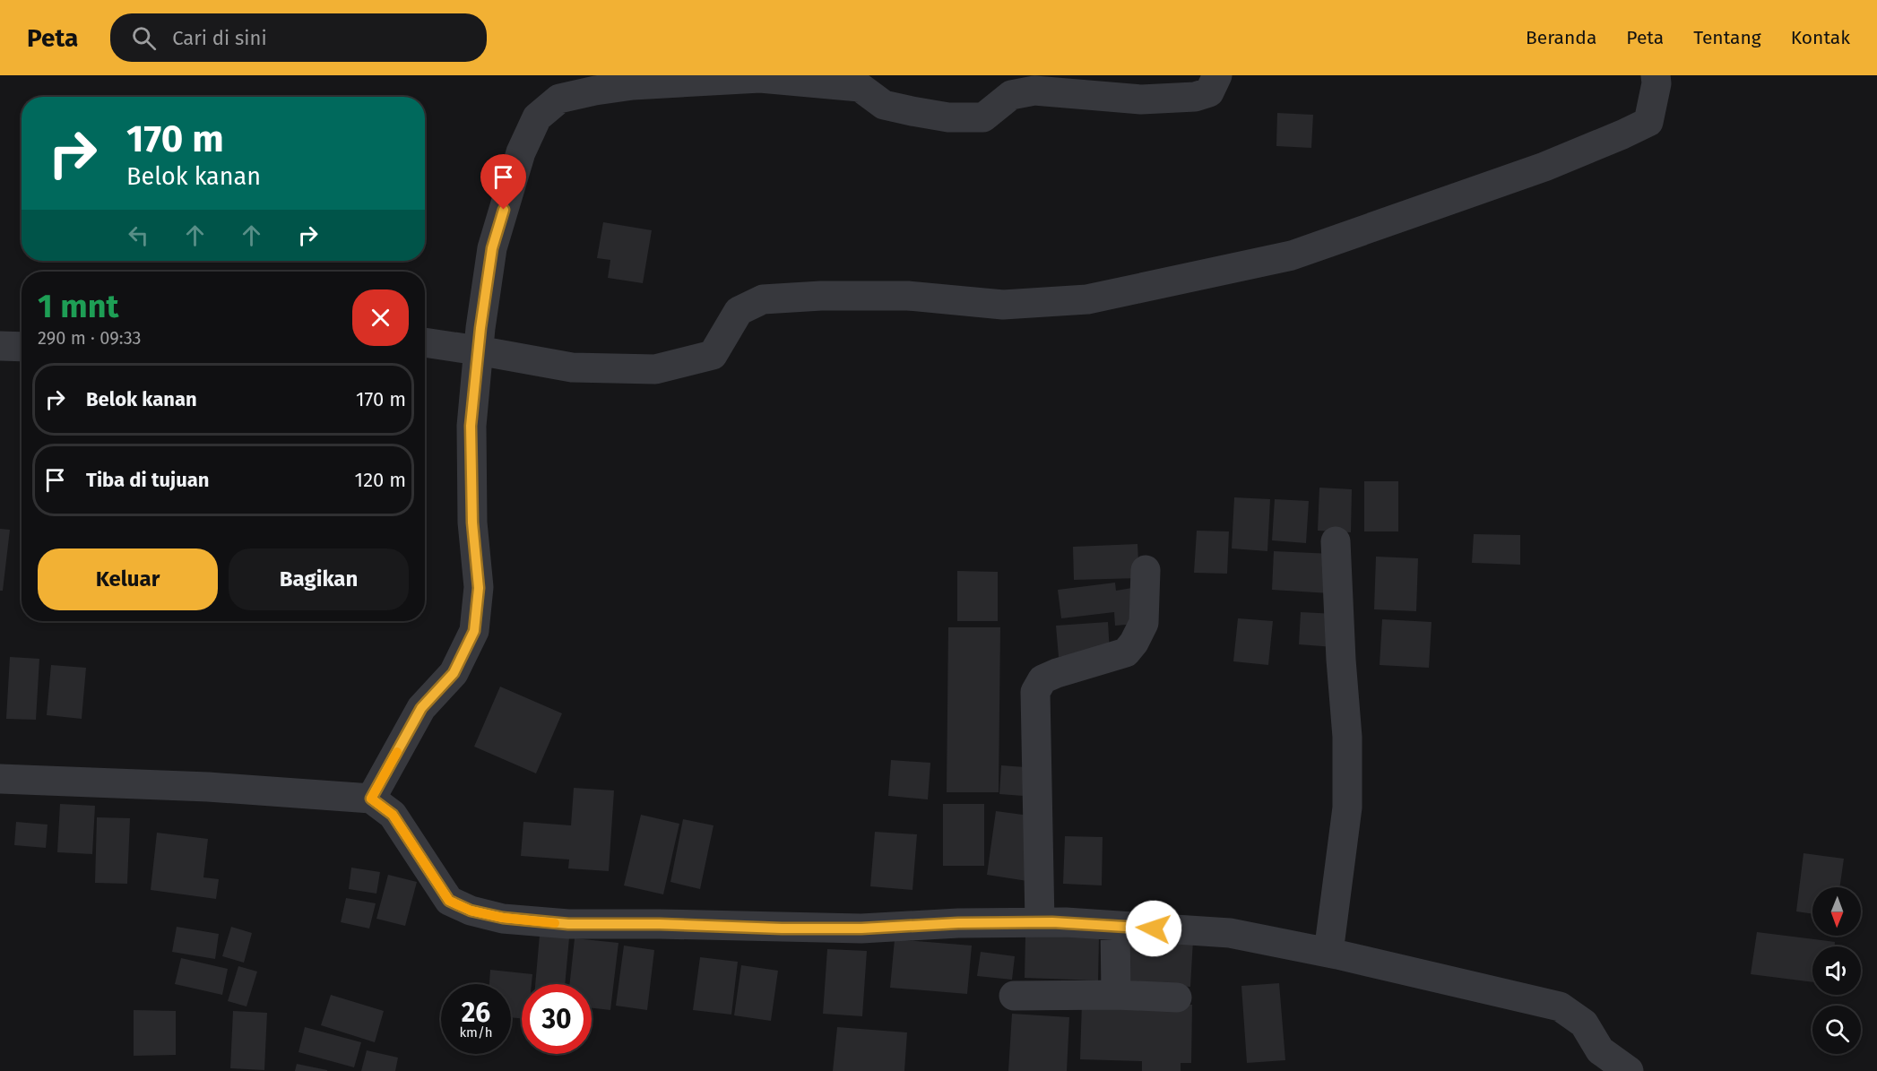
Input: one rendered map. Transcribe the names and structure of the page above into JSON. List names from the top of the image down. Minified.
{"north":"bottom","page":{"header":"Peta","search":"Cari di sini","nav":["Beranda","Peta","Tentang","Kontak"],"turn":["170 m","Belok kanan"],"heading":["1 mnt","290 m · 09:33"],"list":[{"name":"Belok kanan","value":"170 m"},{"name":"Tiba di tujuan","value":"120 m"}],"buttons":["Keluar","Bagikan"],"speed":"26 km/h","limit":"30"}}
